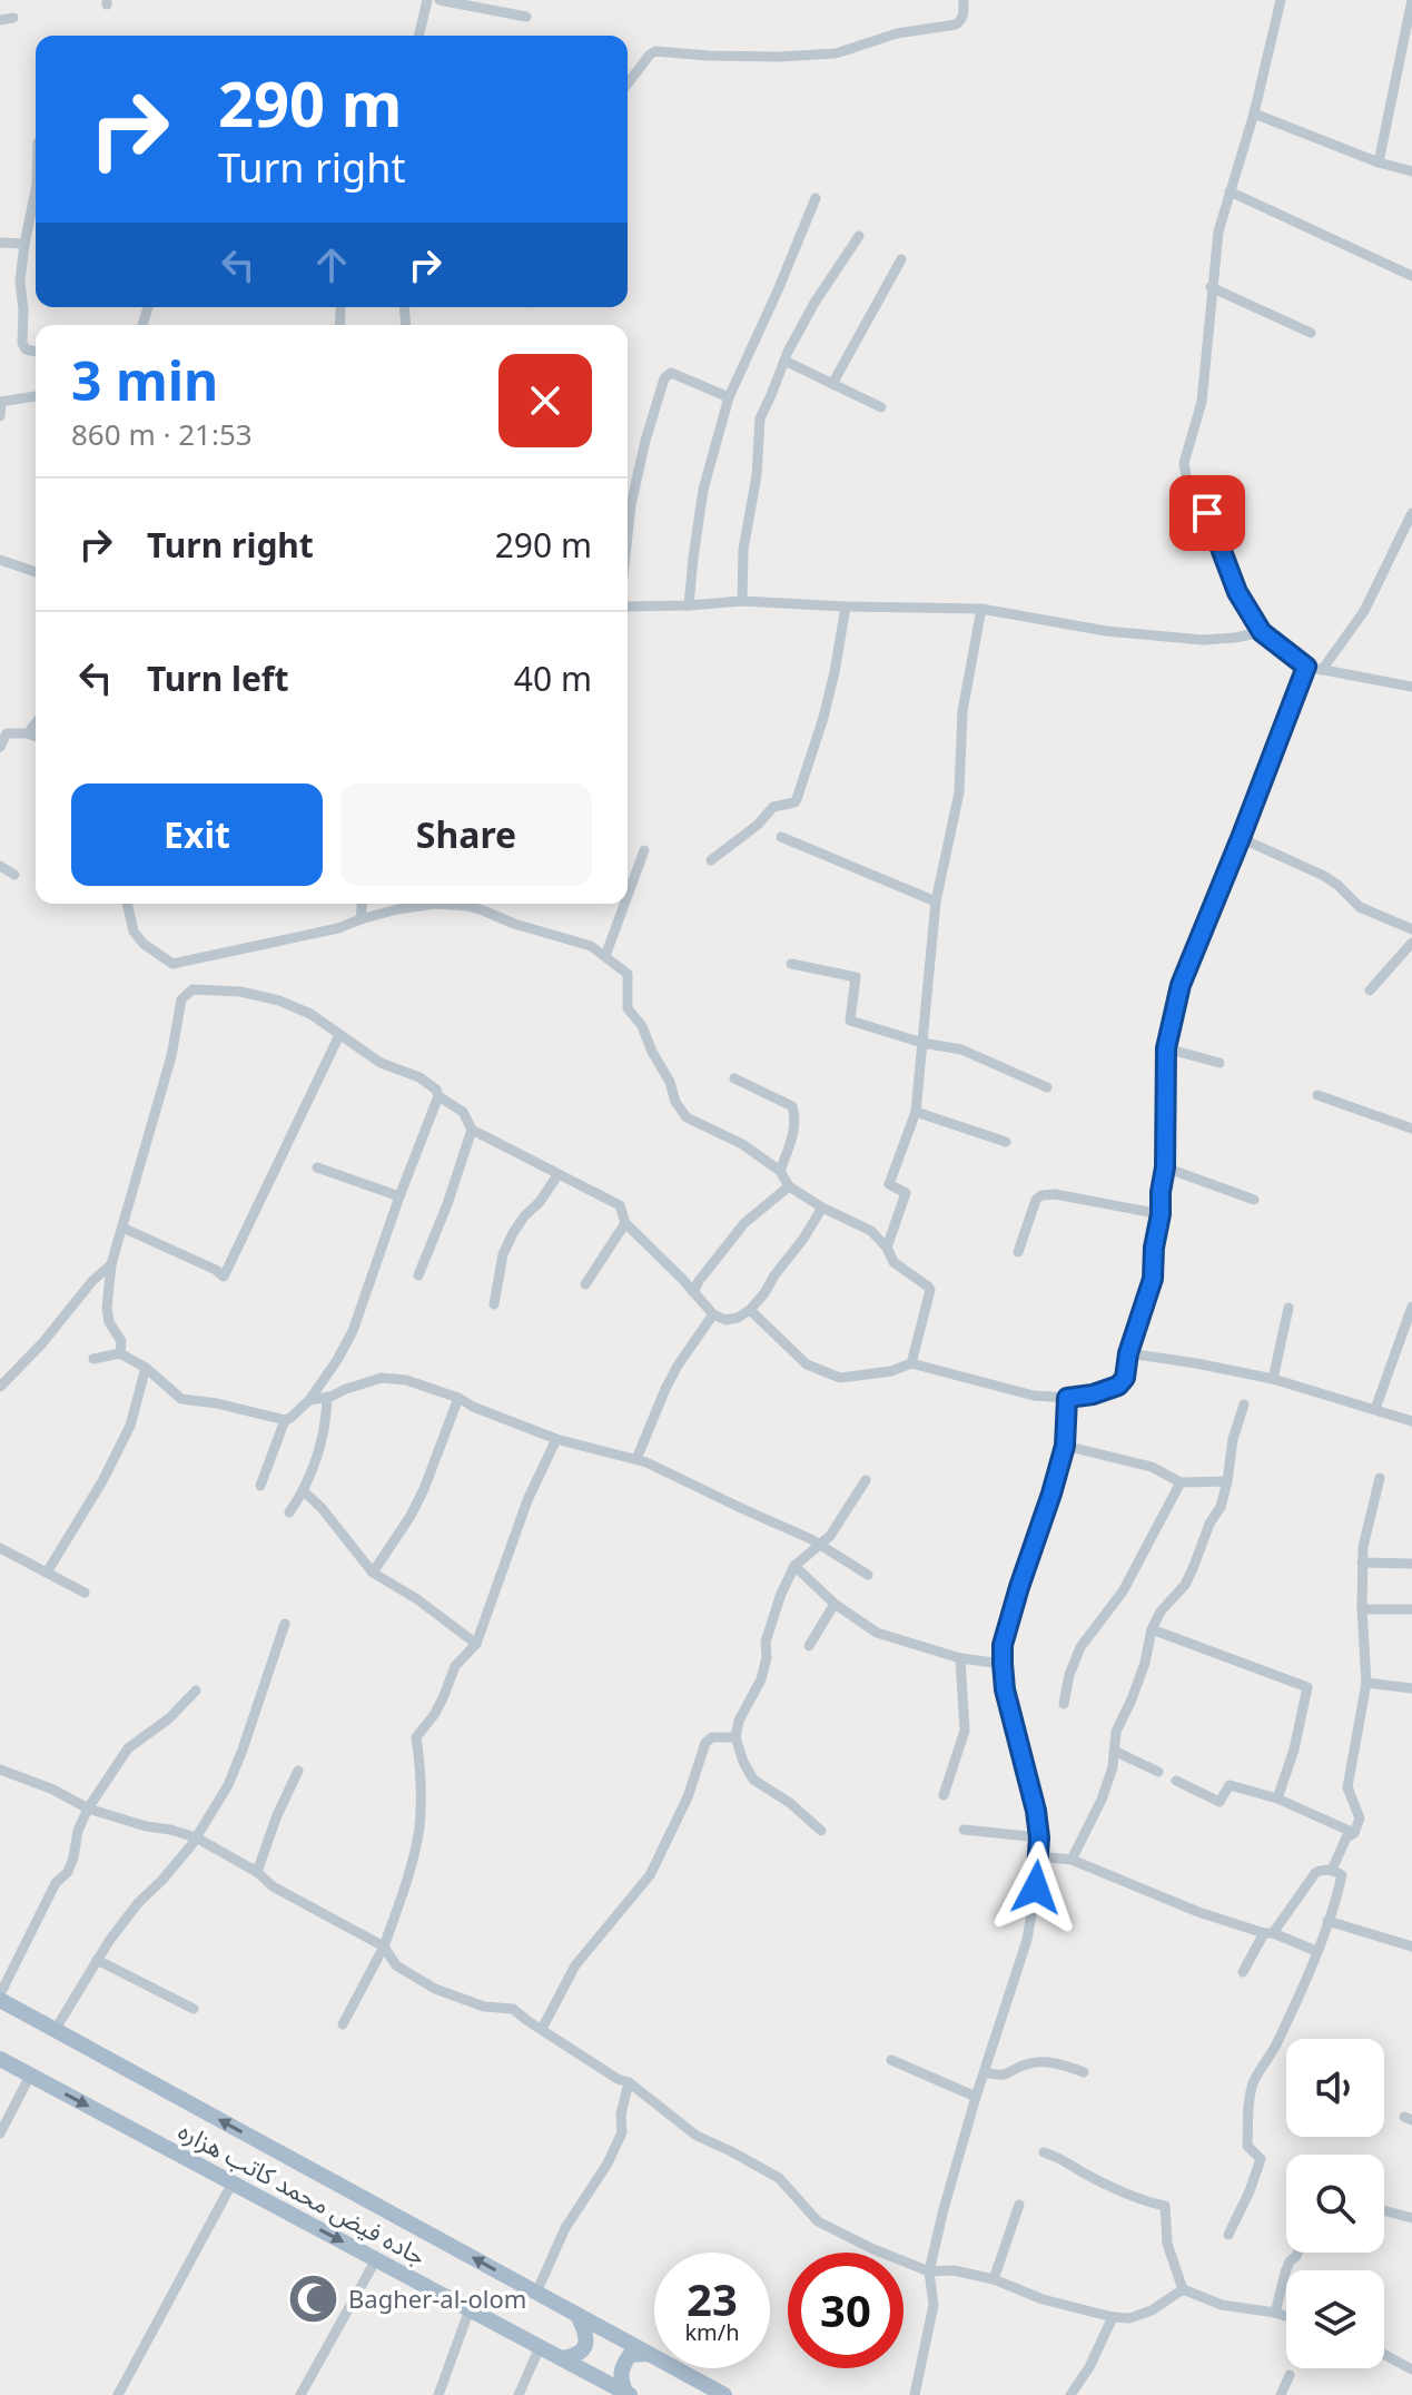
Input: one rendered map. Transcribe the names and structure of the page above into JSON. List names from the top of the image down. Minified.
{"streets":{"main road":["جاده فیض محمد کاتب هزاره"]},"places":{"mosque":["Bagher-al-olom"]},"page":{"turn":["290 m","Turn right"],"heading":["3 min","860 m · 21:53"],"list":[{"name":"Turn right","value":"290 m"},{"name":"Turn left","value":"40 m"}],"buttons":["Exit","Share"],"speed":"23 km/h","limit":"30"}}
